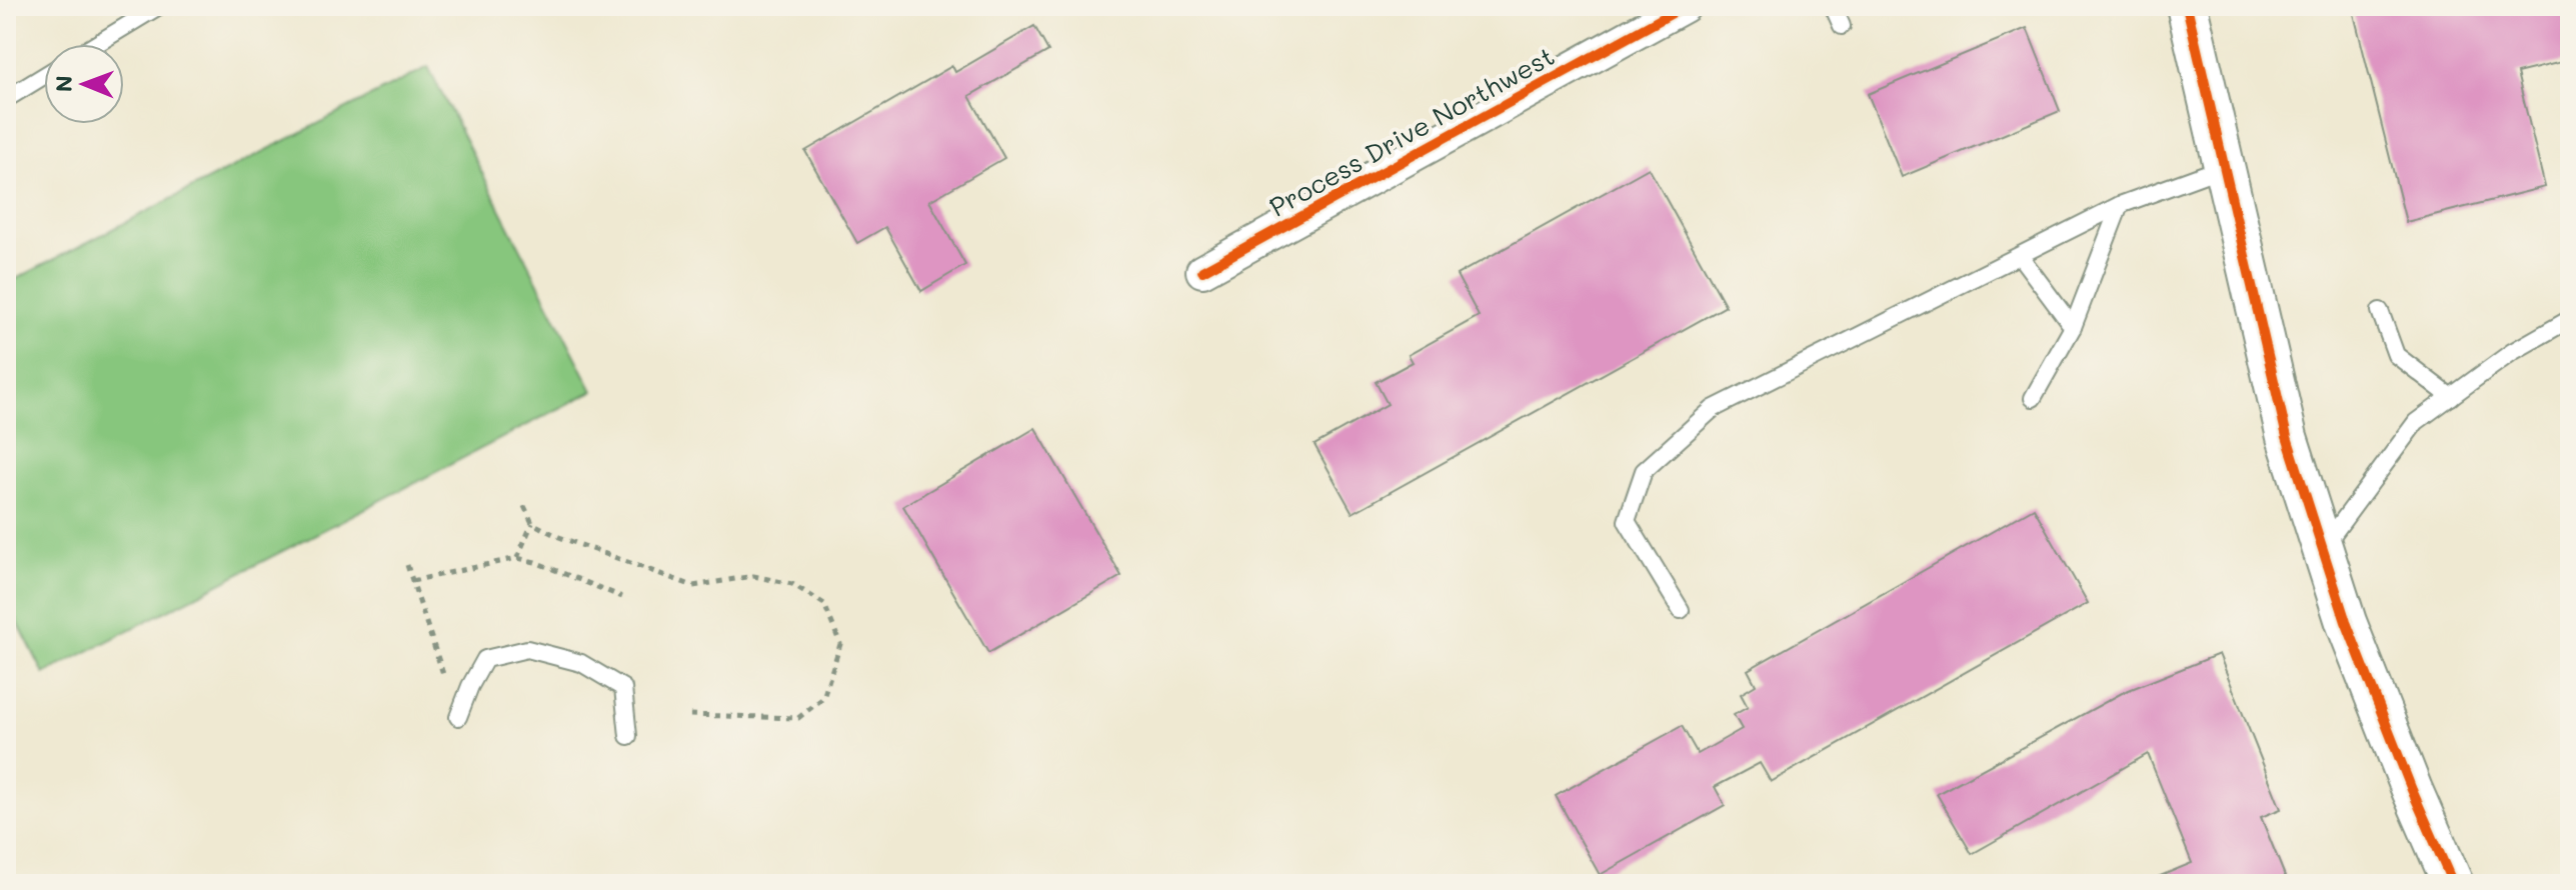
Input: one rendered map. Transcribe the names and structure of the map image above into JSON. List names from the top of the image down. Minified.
{"streets":{"street":["Process Drive Northwest"]},"north":"left"}
